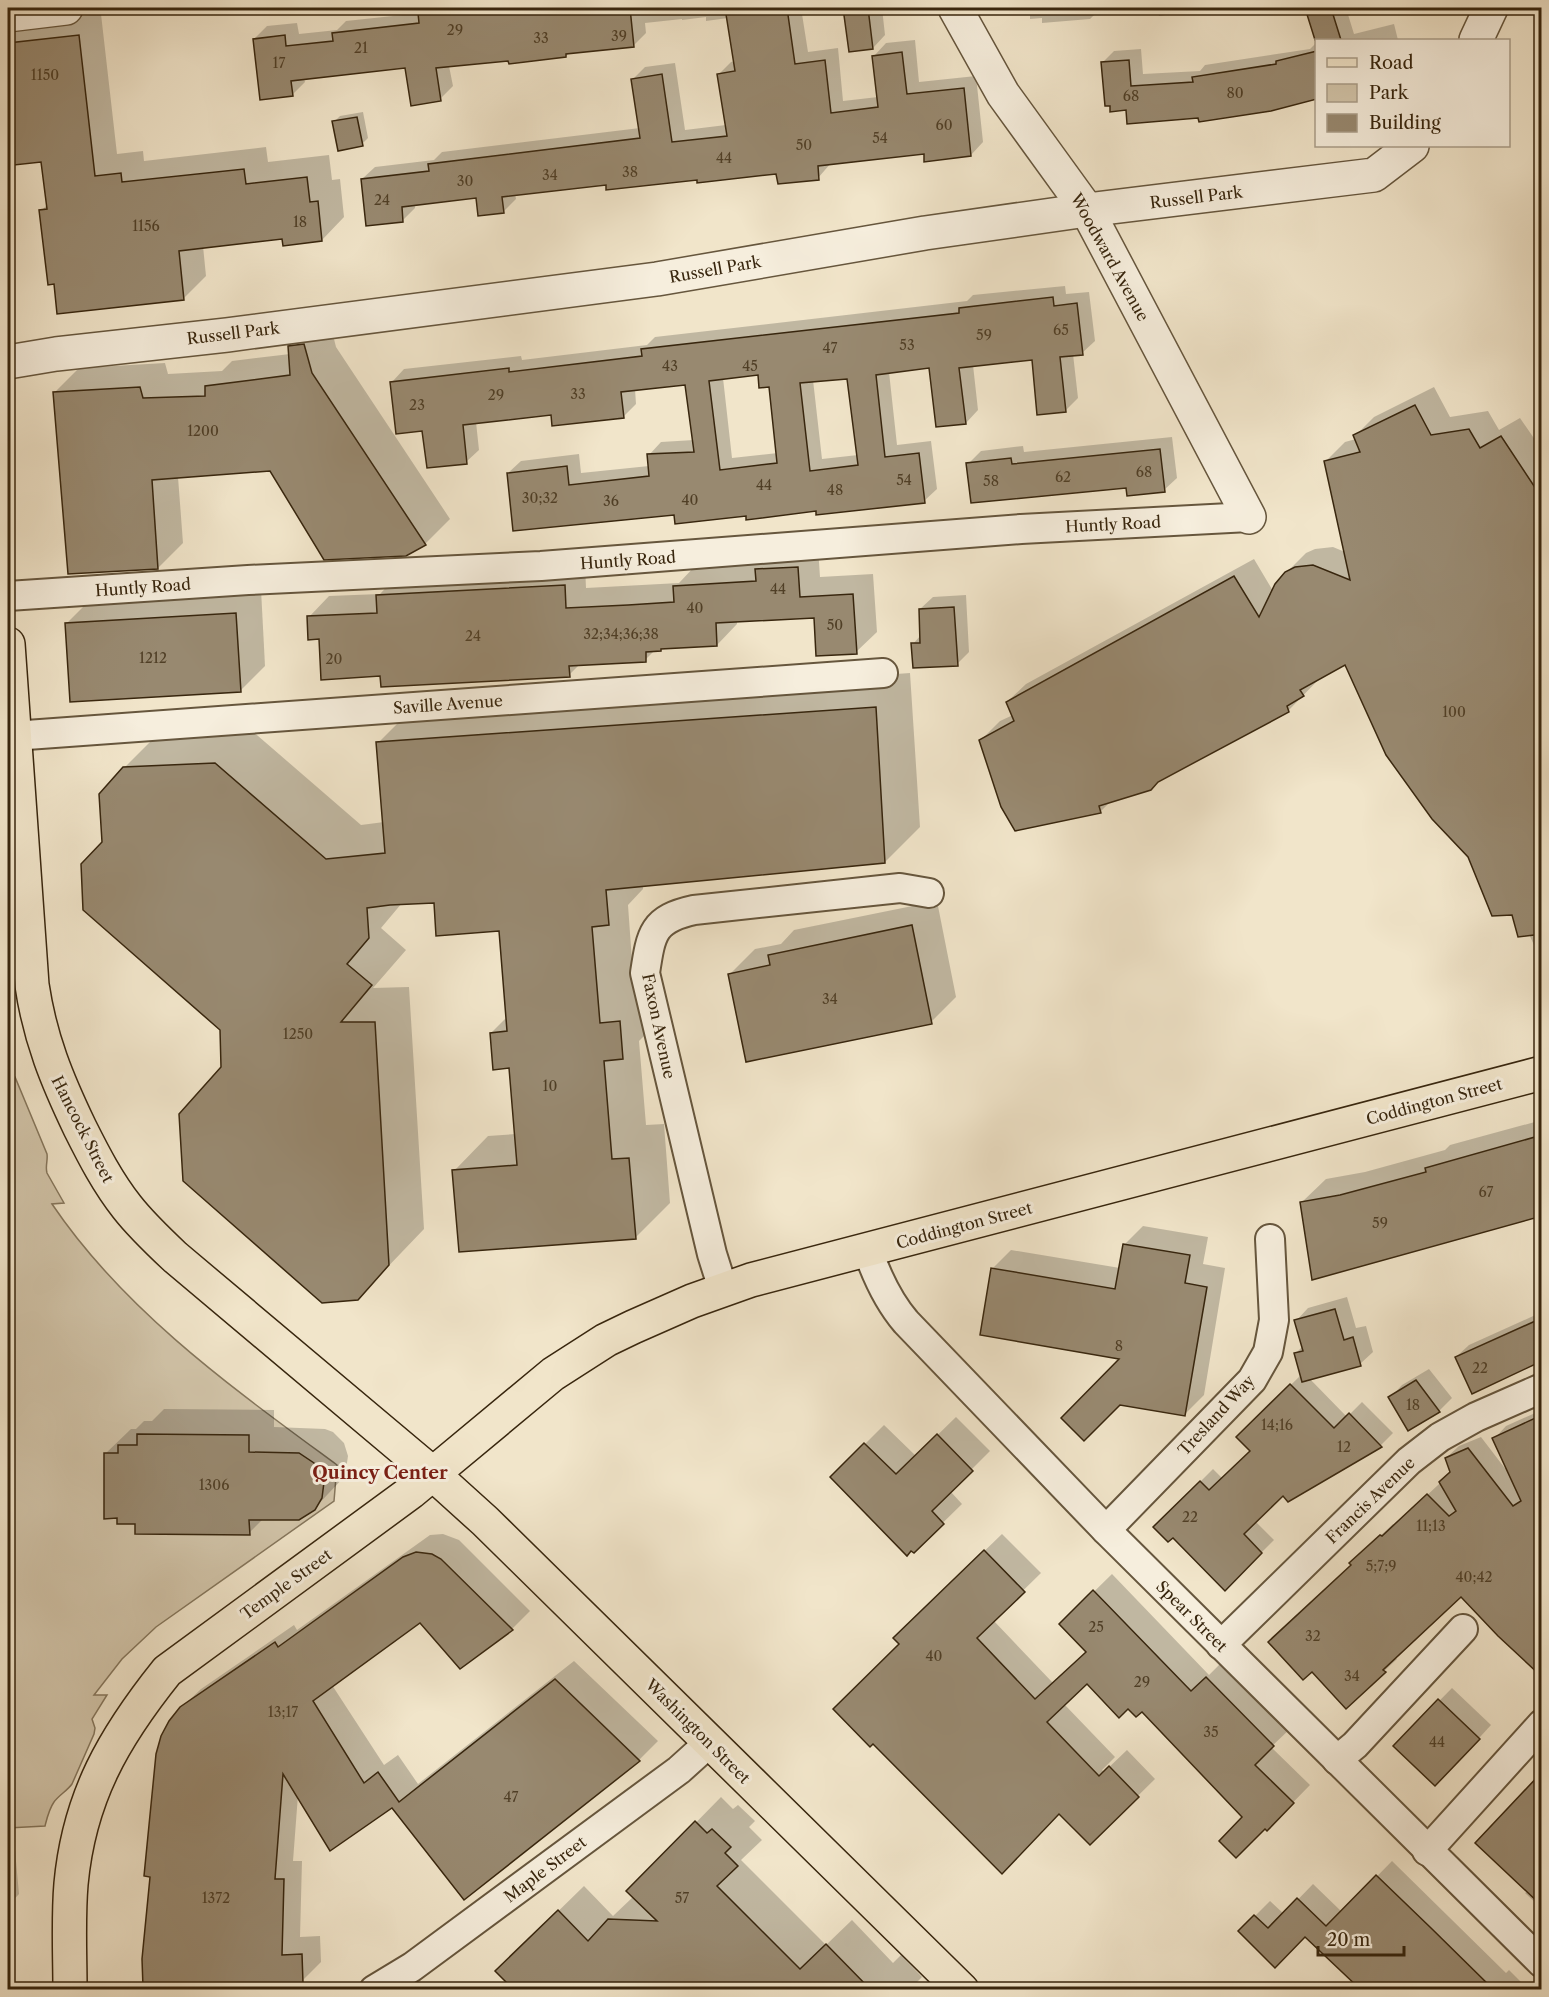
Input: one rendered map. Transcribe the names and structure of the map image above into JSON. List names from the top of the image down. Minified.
{"streets":{"main road":["Coddington Street","Hancock Street","Temple Street","Washington Street"],"street":["Russell Park","Woodward Avenue","Huntly Road","Saville Avenue","Faxon Avenue","Tresland Way","Francis Avenue","Spear Street","Maple Street"]},"crossings":[["Russell Park","Woodward Avenue"],["Woodward Avenue","Huntly Road"],["Saville Avenue","Hancock Street"],["Faxon Avenue","Coddington Street"],["Coddington Street","Hancock Street"],["Coddington Street","Temple Street"],["Coddington Street","Spear Street"],["Coddington Street","Washington Street"],["Hancock Street","Temple Street"],["Hancock Street","Washington Street"],["Tresland Way","Spear Street"],["Francis Avenue","Spear Street"],["Temple Street","Washington Street"],["Washington Street","Maple Street"]],"districts":["Quincy Center"],"house_numbers":["29","39","33","21","17","1150","80","68","60","54","50","44","38","34","30","24","18","1156","65","59","53","47","43","45","33","29","23","1200","68","62","54","58","44","48","30;32","40","36","44","40","50","32;34;36;38","24","1212","20","100","34","1250","10","67","59","8","22","18","14;16","12","1306","22","11;13","5;7;9","40;42","25","32","40","34","29","13;17","35","44","47","1372","57"],"legend":["Road","Park","Building"],"scale_bar":"20 m"}
